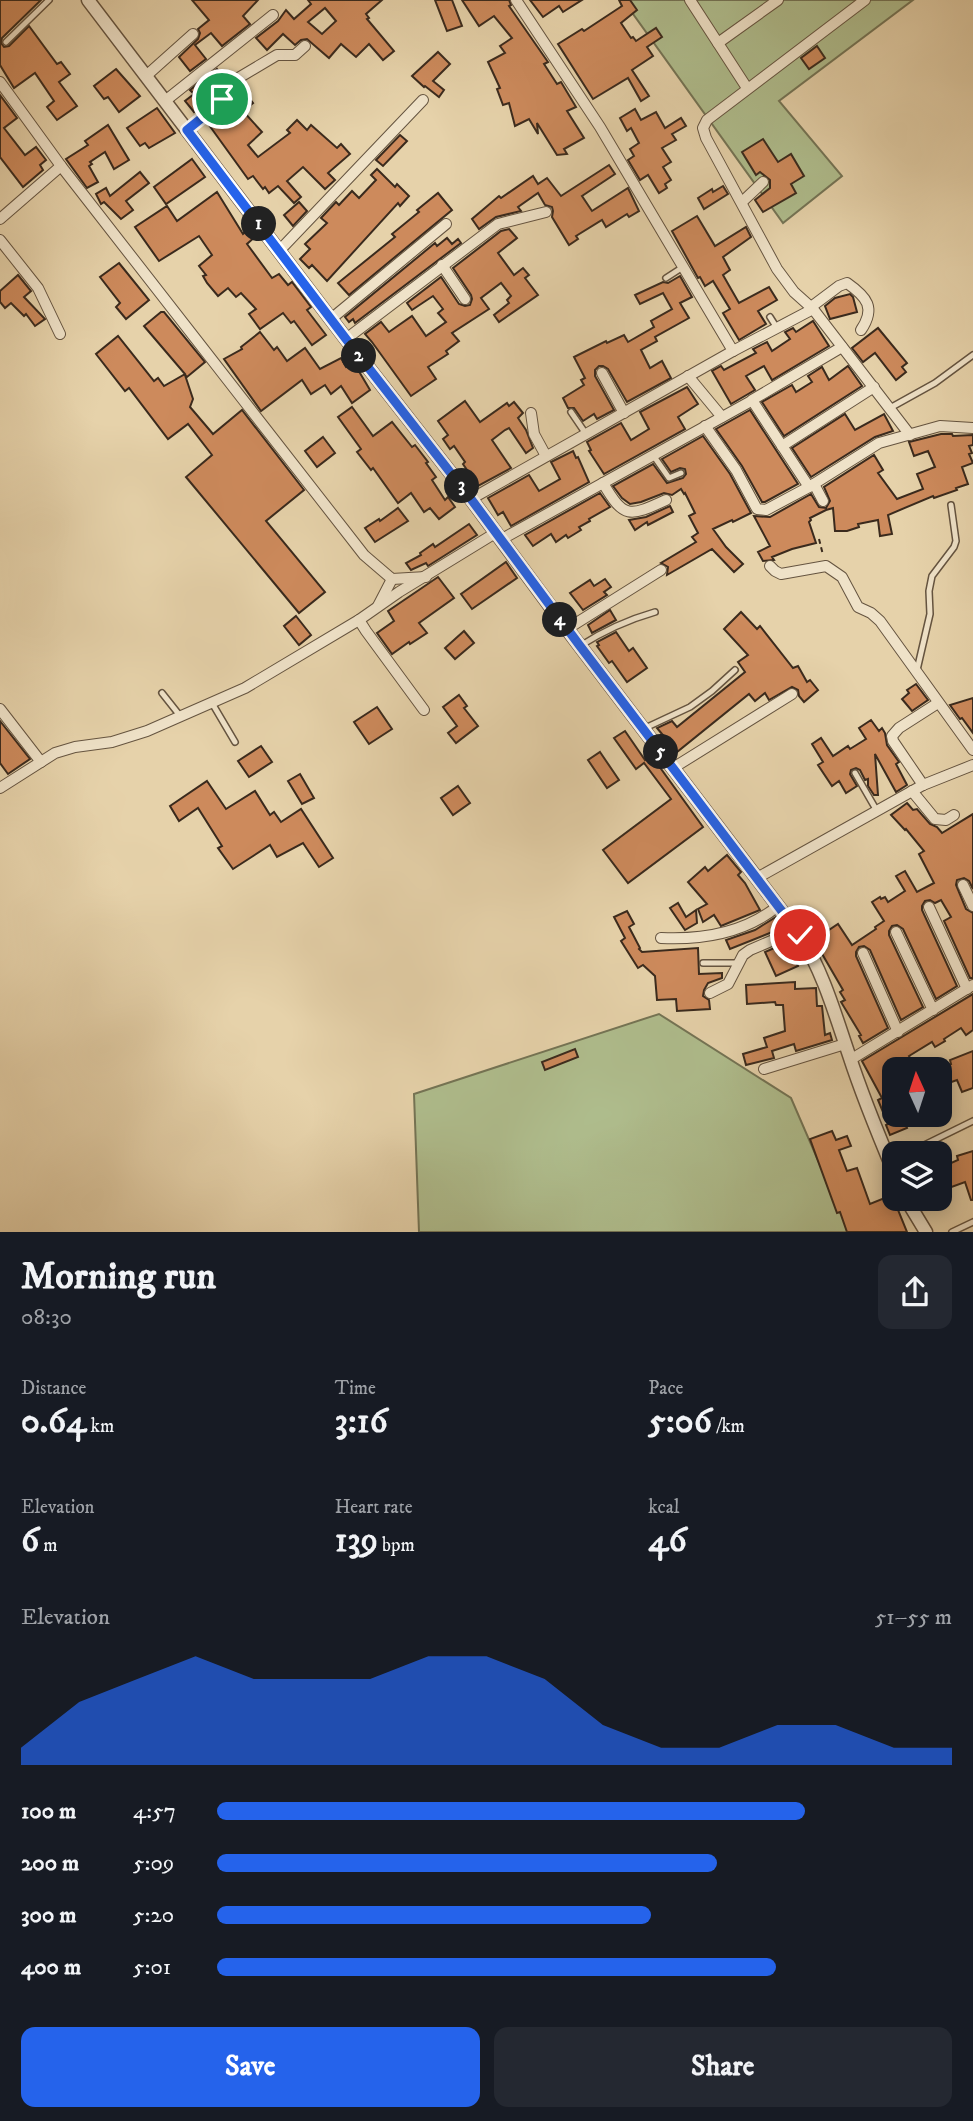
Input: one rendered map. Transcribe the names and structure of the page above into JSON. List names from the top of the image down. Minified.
{"north":"top","page":{"pins":["1","2","3","4","5"],"heading":["Morning run","08:30"],"stats":[["Distance","0.64 km"],["Time","3:16"],["Pace","5:06 /km"],["Elevation","6 m"],["Heart rate","139 bpm"],["kcal","46"]],"chart":["Elevation","51–55 m"],"list":[{"name":"100 m","note":"4:57"},{"name":"200 m","note":"5:09"},{"name":"300 m","note":"5:20"},{"name":"400 m","note":"5:01"}],"buttons":["Save","Share"]}}
